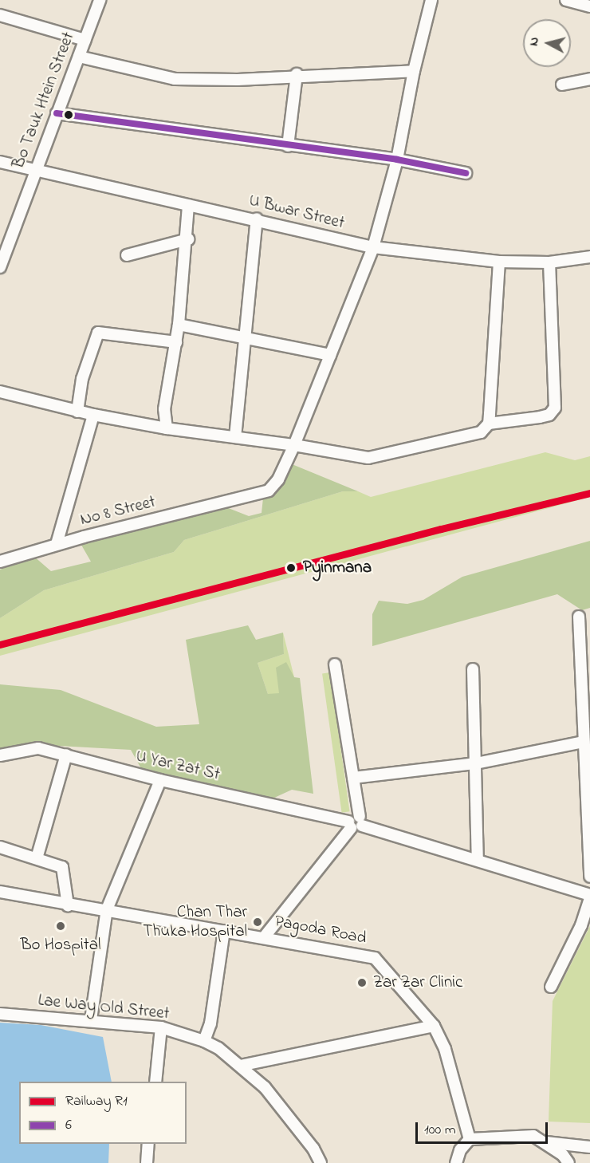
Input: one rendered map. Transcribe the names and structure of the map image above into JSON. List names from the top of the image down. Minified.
{"streets":{"street":["Bo Tauk Htein Street","U Bwar Street","No 8 Street","U Yar Zat St","Pagoda Road","Lae Way Old Street"]},"crossings":[["Bo Tauk Htein Street","U Bwar Street"],["U Bwar Street","No 8 Street"]],"places":["Pyinmana","Chan Thar Thuka Hospital","Bo Hospital","Zar Zar Clinic"],"lines":["transit line 6","rail line R1"],"legend":["Railway R1","6"],"scale_bar":"100 m","north":"left"}
